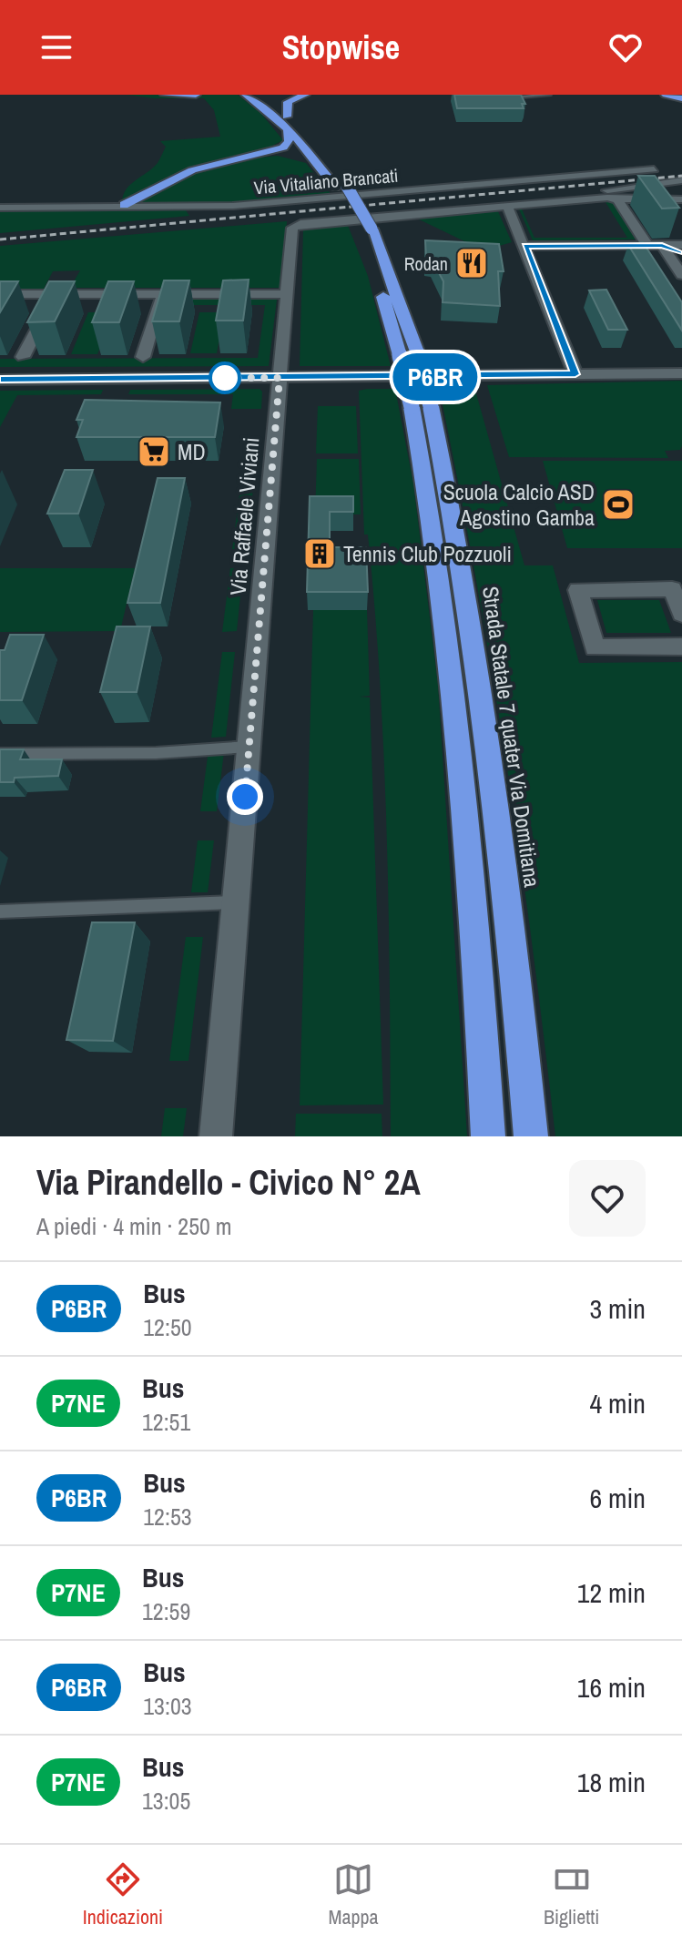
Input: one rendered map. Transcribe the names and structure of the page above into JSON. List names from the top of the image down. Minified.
{"streets":{"highway":["Strada Statale 7 quater Via Domitiana"],"street":["Via Vitaliano Brancati","Via Raffaele Viviani"]},"places":{"restaurant":["Rodan"],"supermarket":["MD"],"sports":["Scuola Calcio ASD Agostino Gamba"],"building":["Tennis Club Pozzuoli"]},"lines":["bus line P6BR"],"page":{"header":"Stopwise","on_map":"P6BR","heading":["Via Pirandello - Civico N° 2A","A piedi · 4 min · 250 m"],"list":[{"mark":"P6BR","name":"Bus","note":"12:50","value":"3 min"},{"mark":"P7NE","name":"Bus","note":"12:51","value":"4 min"},{"mark":"P6BR","name":"Bus","note":"12:53","value":"6 min"},{"mark":"P7NE","name":"Bus","note":"12:59","value":"12 min"},{"mark":"P6BR","name":"Bus","note":"13:03","value":"16 min"},{"mark":"P7NE","name":"Bus","note":"13:05","value":"18 min"}],"tabs":["Indicazioni","Mappa","Biglietti"]}}
